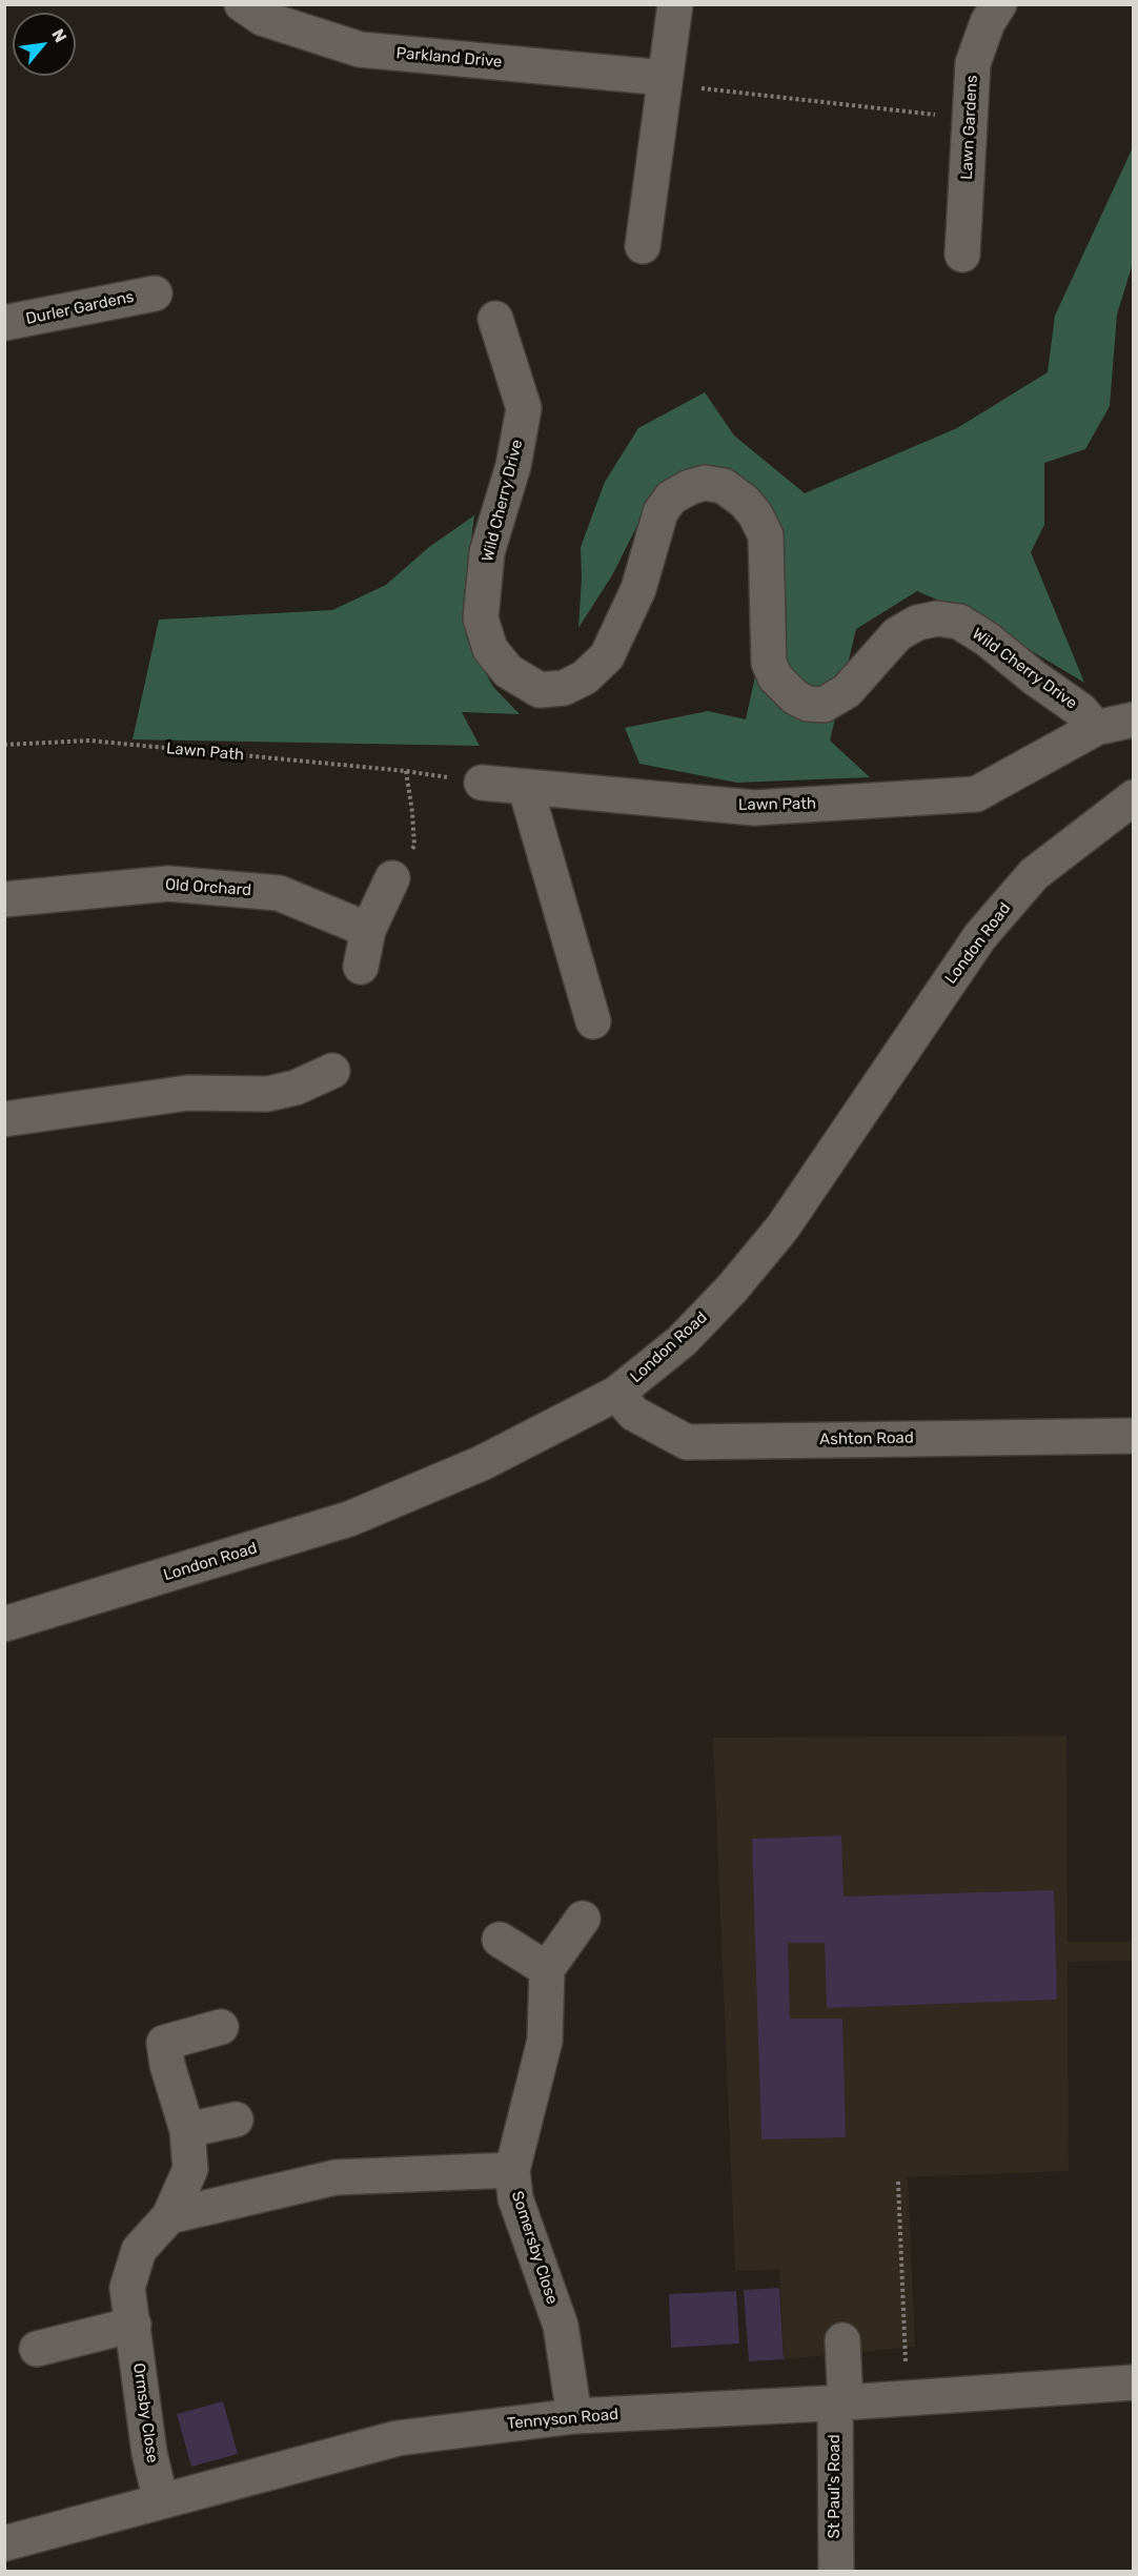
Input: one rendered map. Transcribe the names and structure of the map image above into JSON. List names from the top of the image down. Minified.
{"streets":{"street":["Parkland Drive","Lawn Gardens","Durler Gardens","Wild Cherry Drive","Lawn Path","Old Orchard","London Road","Ashton Road","Somersby Close","Ormsby Close","Tennyson Road","St Paul's Road"]},"crossings":[["Wild Cherry Drive","Lawn Path"],["London Road","Ashton Road"],["Somersby Close","Tennyson Road"],["Ormsby Close","Tennyson Road"],["Tennyson Road","St Paul's Road"]],"north":"top right"}
